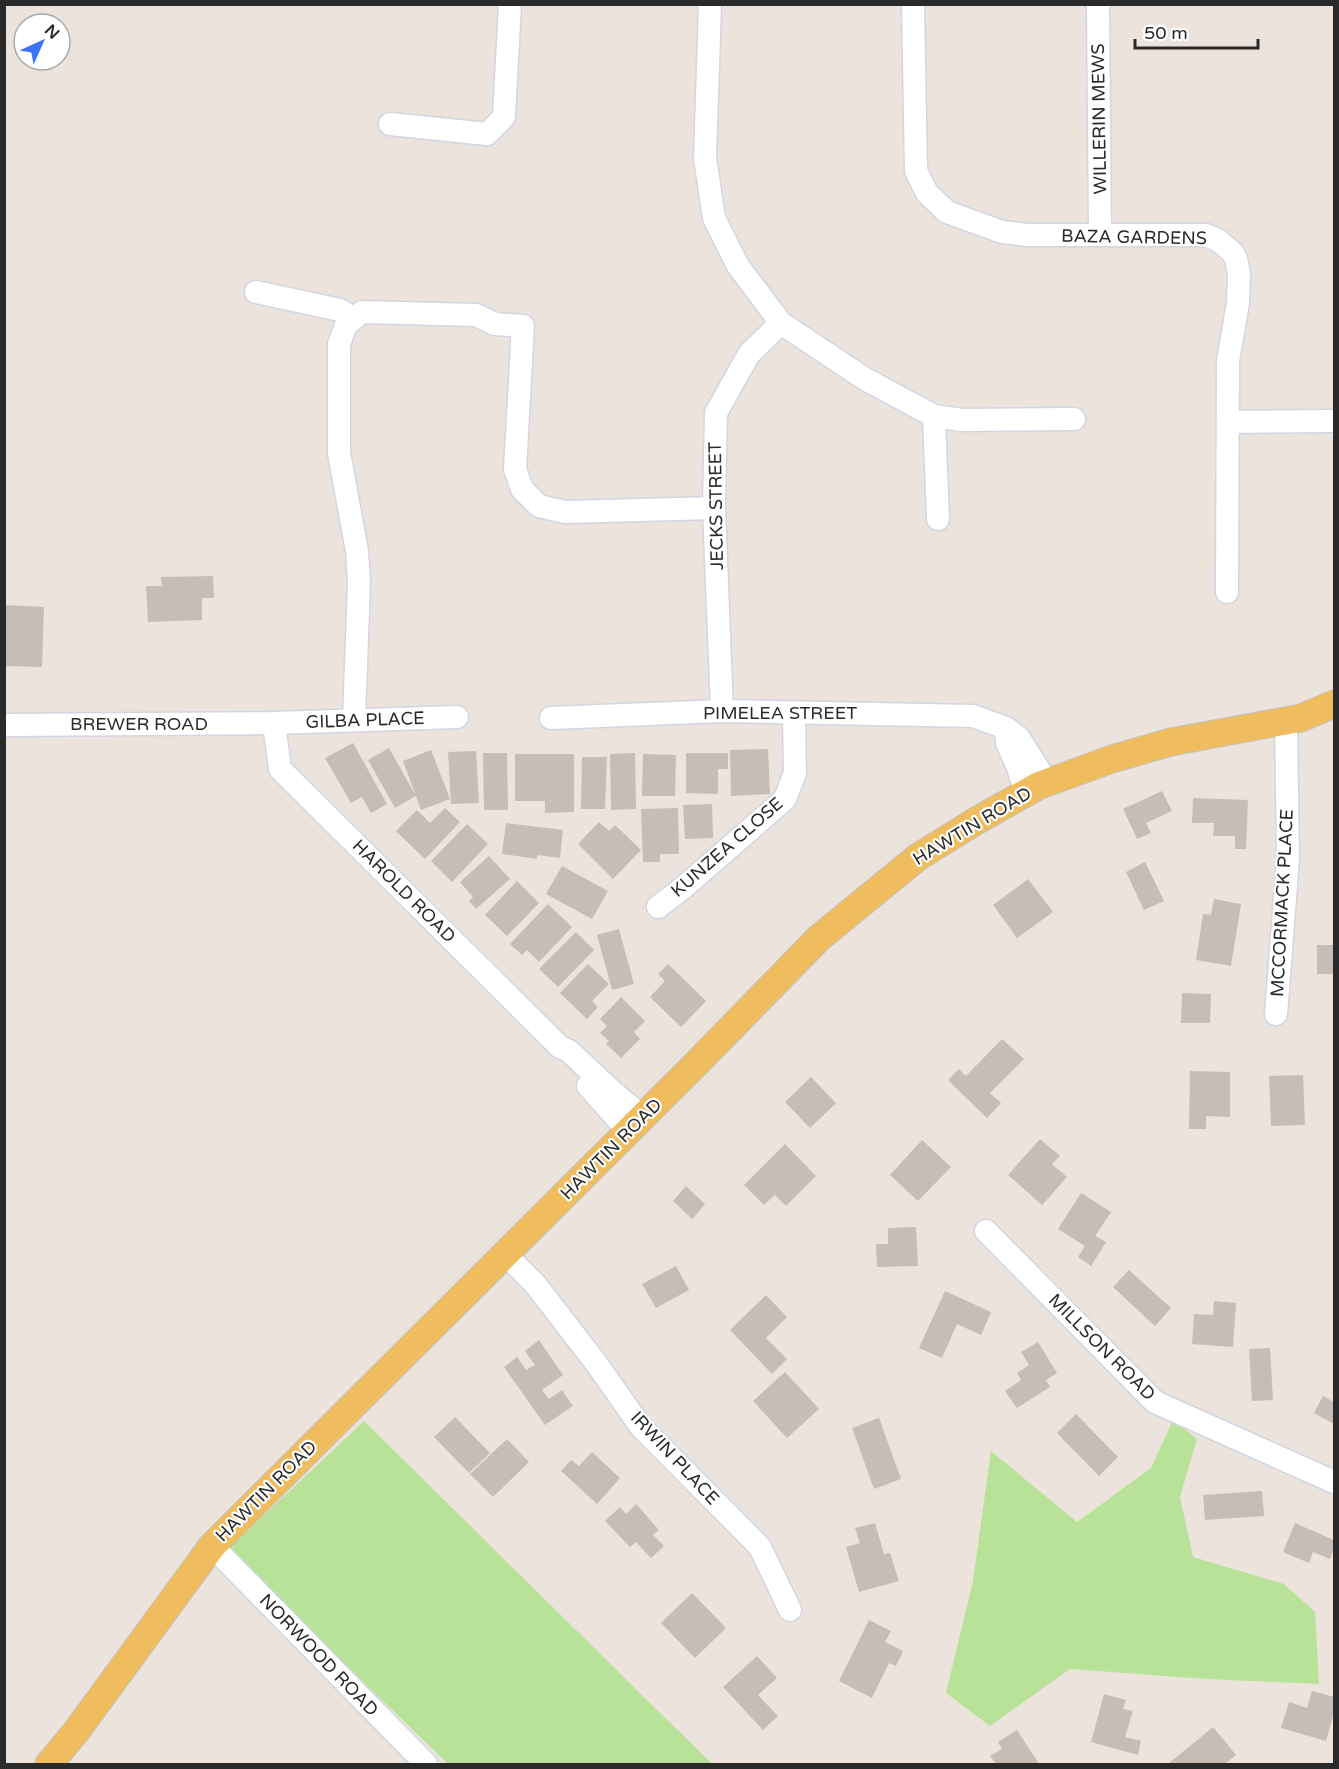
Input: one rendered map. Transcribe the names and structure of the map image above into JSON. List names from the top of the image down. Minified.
{"streets":{"main road":["HAWTIN ROAD"],"street":["WILLERIN MEWS","BAZA GARDENS","JECKS STREET","PIMELEA STREET","GILBA PLACE","BREWER ROAD","KUNZEA CLOSE","HAROLD ROAD","MCCORMACK PLACE","MILLSON ROAD","IRWIN PLACE","NORWOOD ROAD"]},"crossings":[["WILLERIN MEWS","BAZA GARDENS"],["JECKS STREET","PIMELEA STREET"],["PIMELEA STREET","HAWTIN ROAD"],["PIMELEA STREET","KUNZEA CLOSE"],["GILBA PLACE","BREWER ROAD"],["GILBA PLACE","HAROLD ROAD"],["BREWER ROAD","HAROLD ROAD"],["HAWTIN ROAD","HAROLD ROAD"],["HAWTIN ROAD","MCCORMACK PLACE"],["HAWTIN ROAD","IRWIN PLACE"],["HAWTIN ROAD","NORWOOD ROAD"]],"scale_bar":"50 m","north":"top right"}
